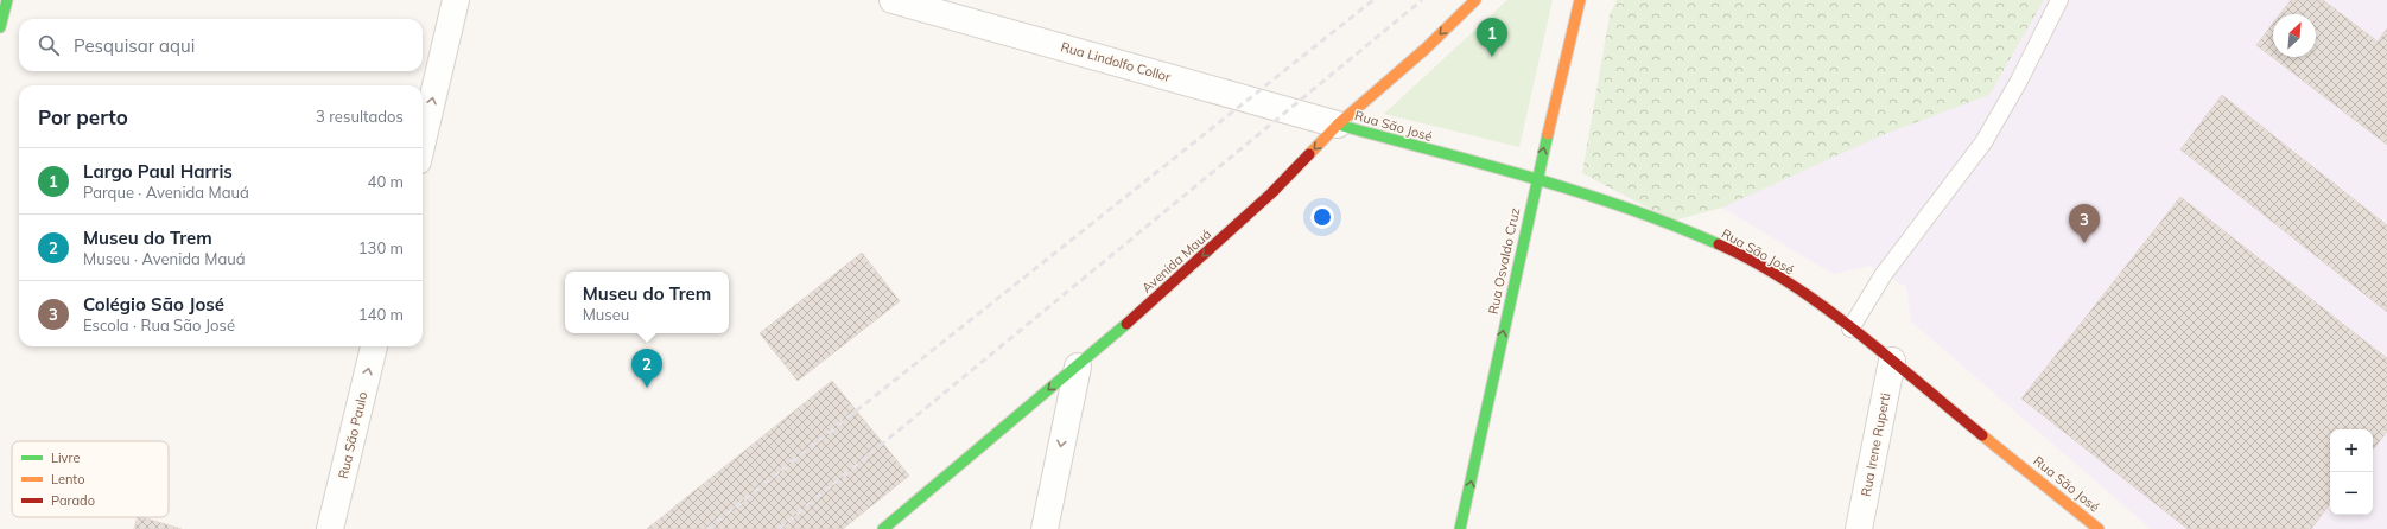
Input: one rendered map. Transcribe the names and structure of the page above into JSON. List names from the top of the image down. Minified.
{"streets":{"main road":["Rua São José","Avenida Mauá","Rua Osvaldo Cruz"],"street":["Rua Lindolfo Collor","Rua São Paulo","Rua Irene Ruperti"]},"crossings":[["Rua Lindolfo Collor","Rua São José"],["Rua Lindolfo Collor","Avenida Mauá"],["Rua São José","Avenida Mauá"],["Rua São José","Rua Osvaldo Cruz"],["Rua São José","Rua Irene Ruperti"]],"one_way":["Avenida Mauá","Rua Osvaldo Cruz","Rua São Paulo"],"legend":["Livre","Lento","Parado"],"north":"top right","page":{"pins":["1","3","2"],"search":"Pesquisar aqui","heading":["Por perto","3 resultados"],"list":[{"mark":"1","name":"Largo Paul Harris","note":"Parque · Avenida Mauá","value":"40 m"},{"mark":"2","name":"Museu do Trem","note":"Museu · Avenida Mauá","value":"130 m"},{"mark":"3","name":"Colégio São José","note":"Escola · Rua São José","value":"140 m"}],"popup":["Museu do Trem","Museu"],"map_buttons":["+","−"]}}
